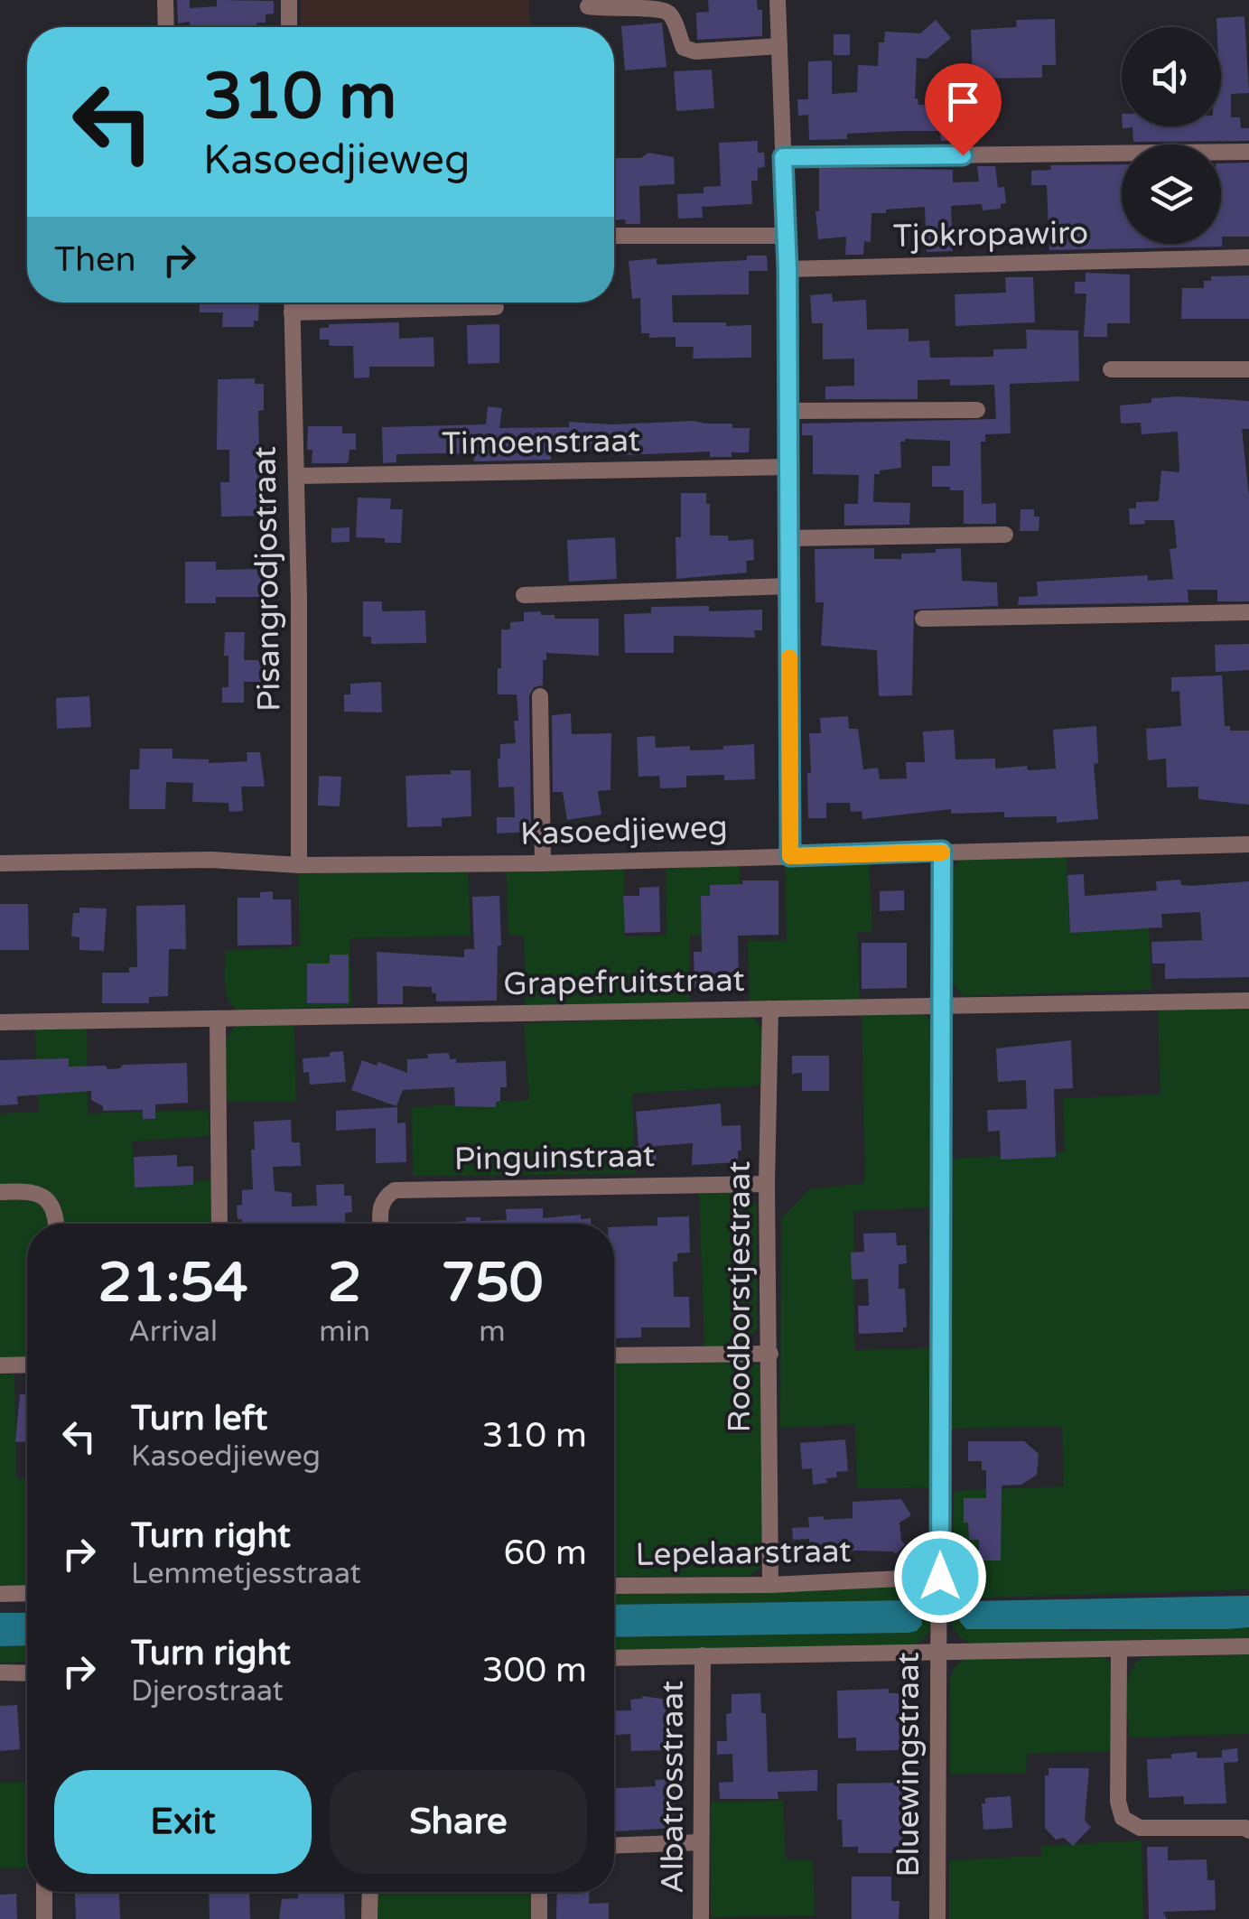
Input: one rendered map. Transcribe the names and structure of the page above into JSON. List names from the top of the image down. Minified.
{"streets":{"street":["Tjokropawiro","Timoenstraat","Pisangrodjostraat","Kasoedjieweg","Grapefruitstraat","Pinguinstraat","Roodborstjestraat","Lepelaarstraat","Bluewingstraat","Albatrosstraat"]},"crossings":[["Timoenstraat","Pisangrodjostraat"],["Pisangrodjostraat","Kasoedjieweg"],["Kasoedjieweg","Bluewingstraat"],["Grapefruitstraat","Roodborstjestraat"],["Grapefruitstraat","Bluewingstraat"],["Pinguinstraat","Roodborstjestraat"],["Roodborstjestraat","Lepelaarstraat"],["Lepelaarstraat","Bluewingstraat"]],"page":{"turn":["310 m","Kasoedjieweg"],"then":"Then","eta":["21:54","Arrival","2","min","750","m"],"list":[{"name":"Turn left","note":"Kasoedjieweg","value":"310 m"},{"name":"Turn right","note":"Lemmetjesstraat","value":"60 m"},{"name":"Turn right","note":"Djerostraat","value":"300 m"}],"buttons":["Exit","Share"]}}
